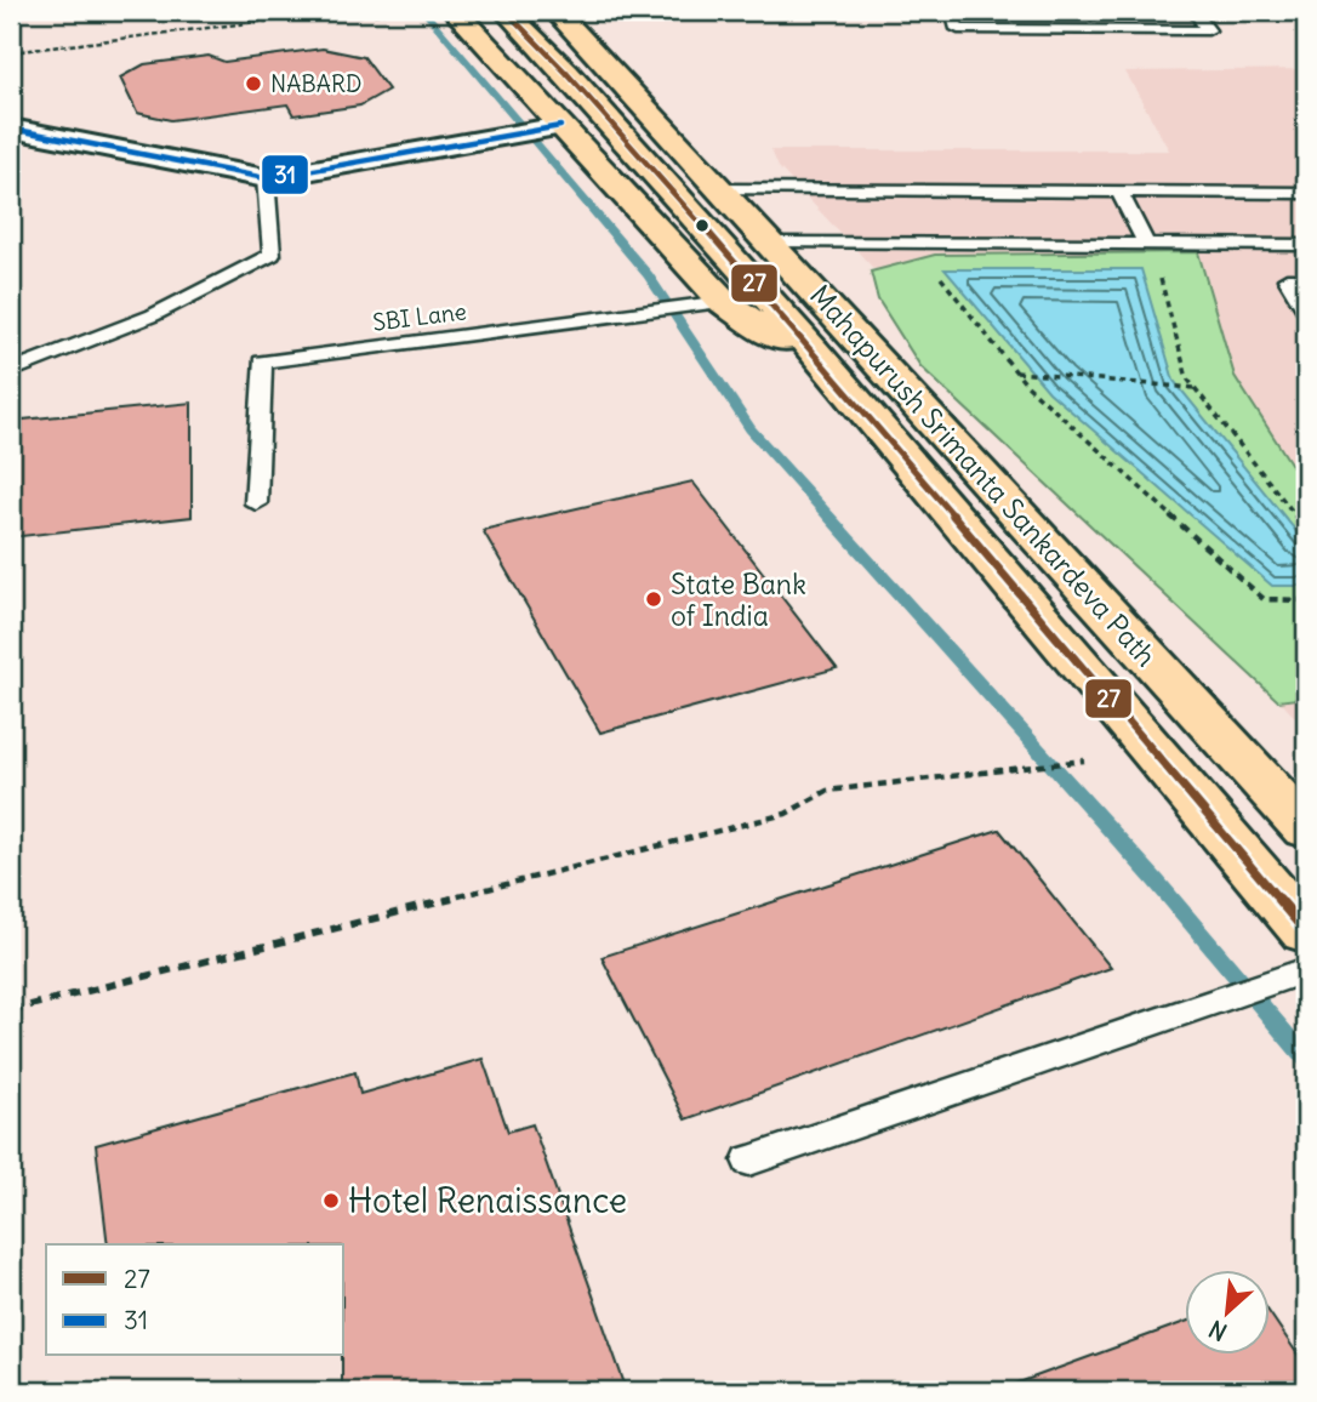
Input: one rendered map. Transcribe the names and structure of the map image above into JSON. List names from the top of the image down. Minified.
{"streets":{"main road":["Mahapurush Srimanta Sankardeva Path"],"lane":["SBI Lane"]},"crossings":[["SBI Lane","Mahapurush Srimanta Sankardeva Path"]],"places":["NABARD","State Bank of India","Hotel Renaissance"],"lines":["transit line 27","transit line 31"],"legend":["27","31"],"north":"bottom left"}
